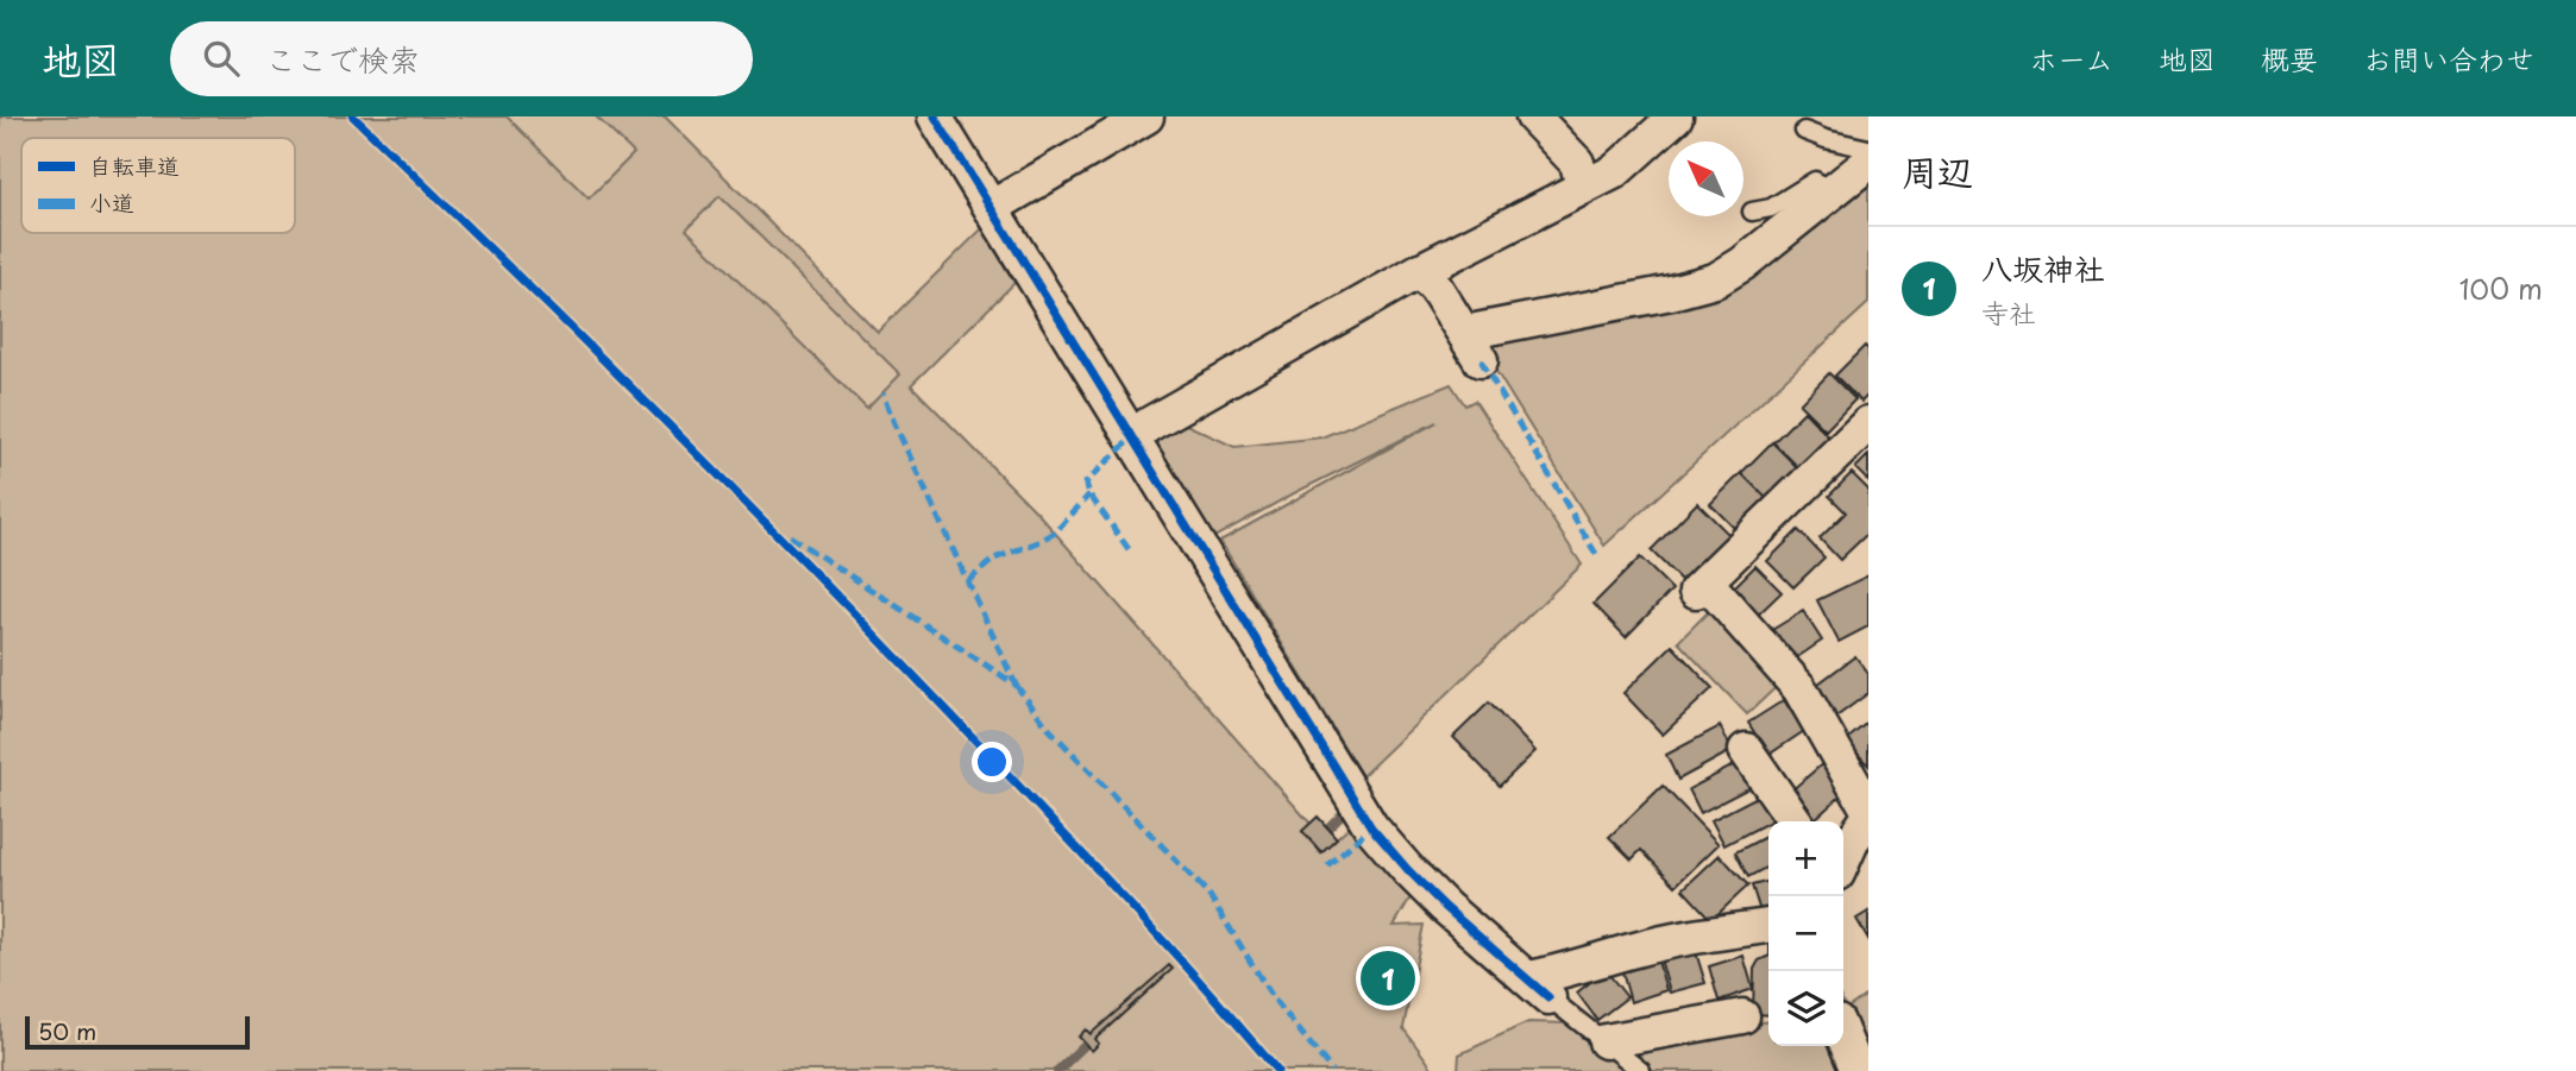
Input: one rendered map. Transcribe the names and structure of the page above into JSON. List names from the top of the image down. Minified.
{"legend":["自転車道","小道"],"scale_bar":"50 m","north":"top left","page":{"header":"地図","search":"ここで検索","nav":["ホーム","地図","概要","お問い合わせ"],"heading":"周辺","list":[{"mark":"1","name":"八坂神社","note":"寺社","value":"100 m"}],"map_buttons":["+","−"],"pins":"1","scale":"50 m"}}
